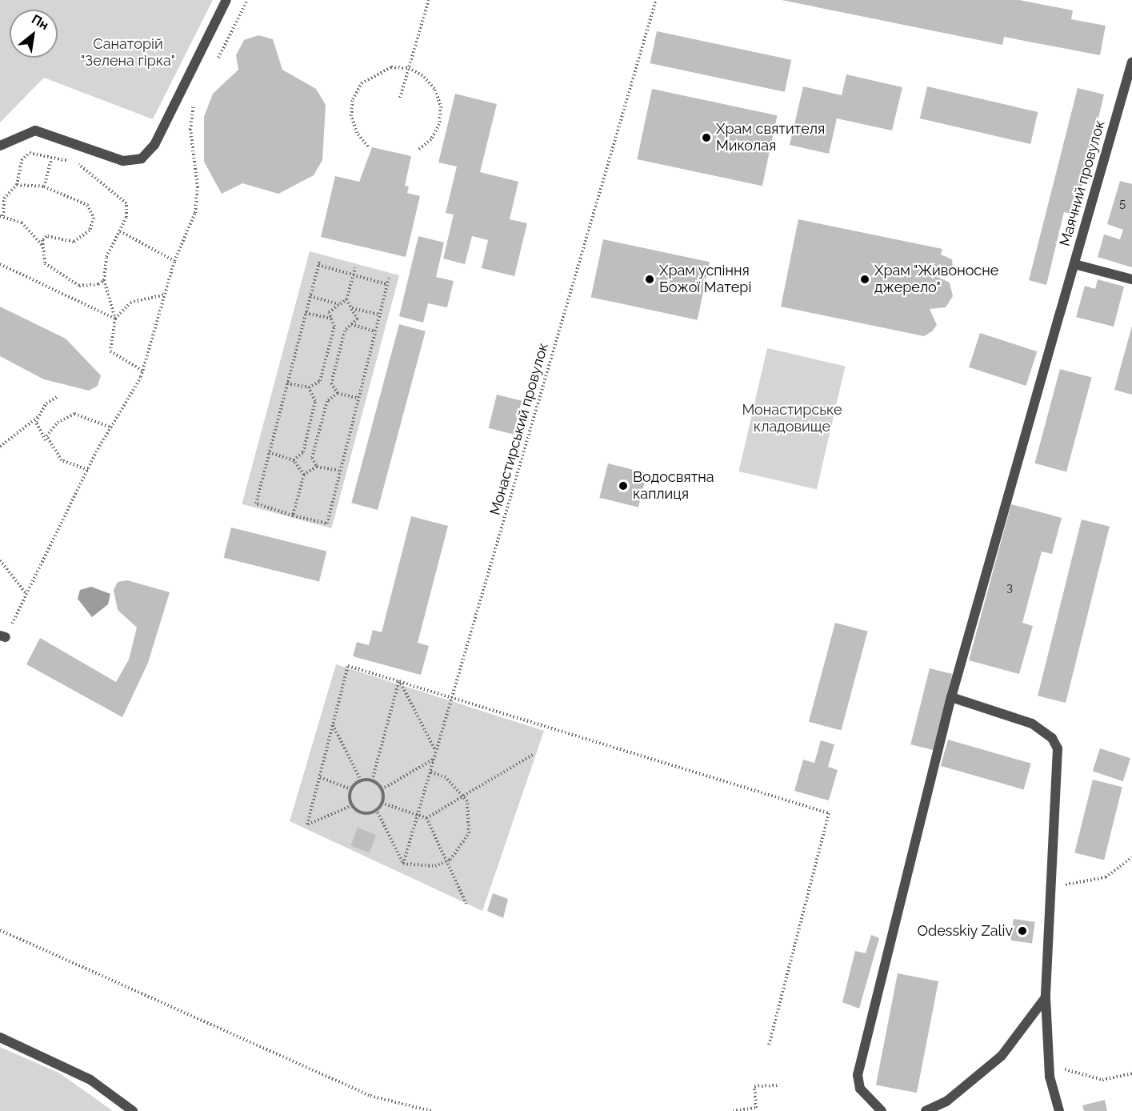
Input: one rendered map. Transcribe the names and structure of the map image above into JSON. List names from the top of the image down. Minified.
{"streets":{"street":["Маячний провулок"],"path":["Монастирський провулок"]},"parks":["Санаторій \"Зелена гірка\"","Монастирське кладовище"],"places":["Храм святителя Миколая","Храм успіння Божої Матері","Храм \"Живоносне джерело\"","Водосвятна каплиця","Odesskiy Zaliv"],"house_numbers":["5","3"],"north":"top right"}
